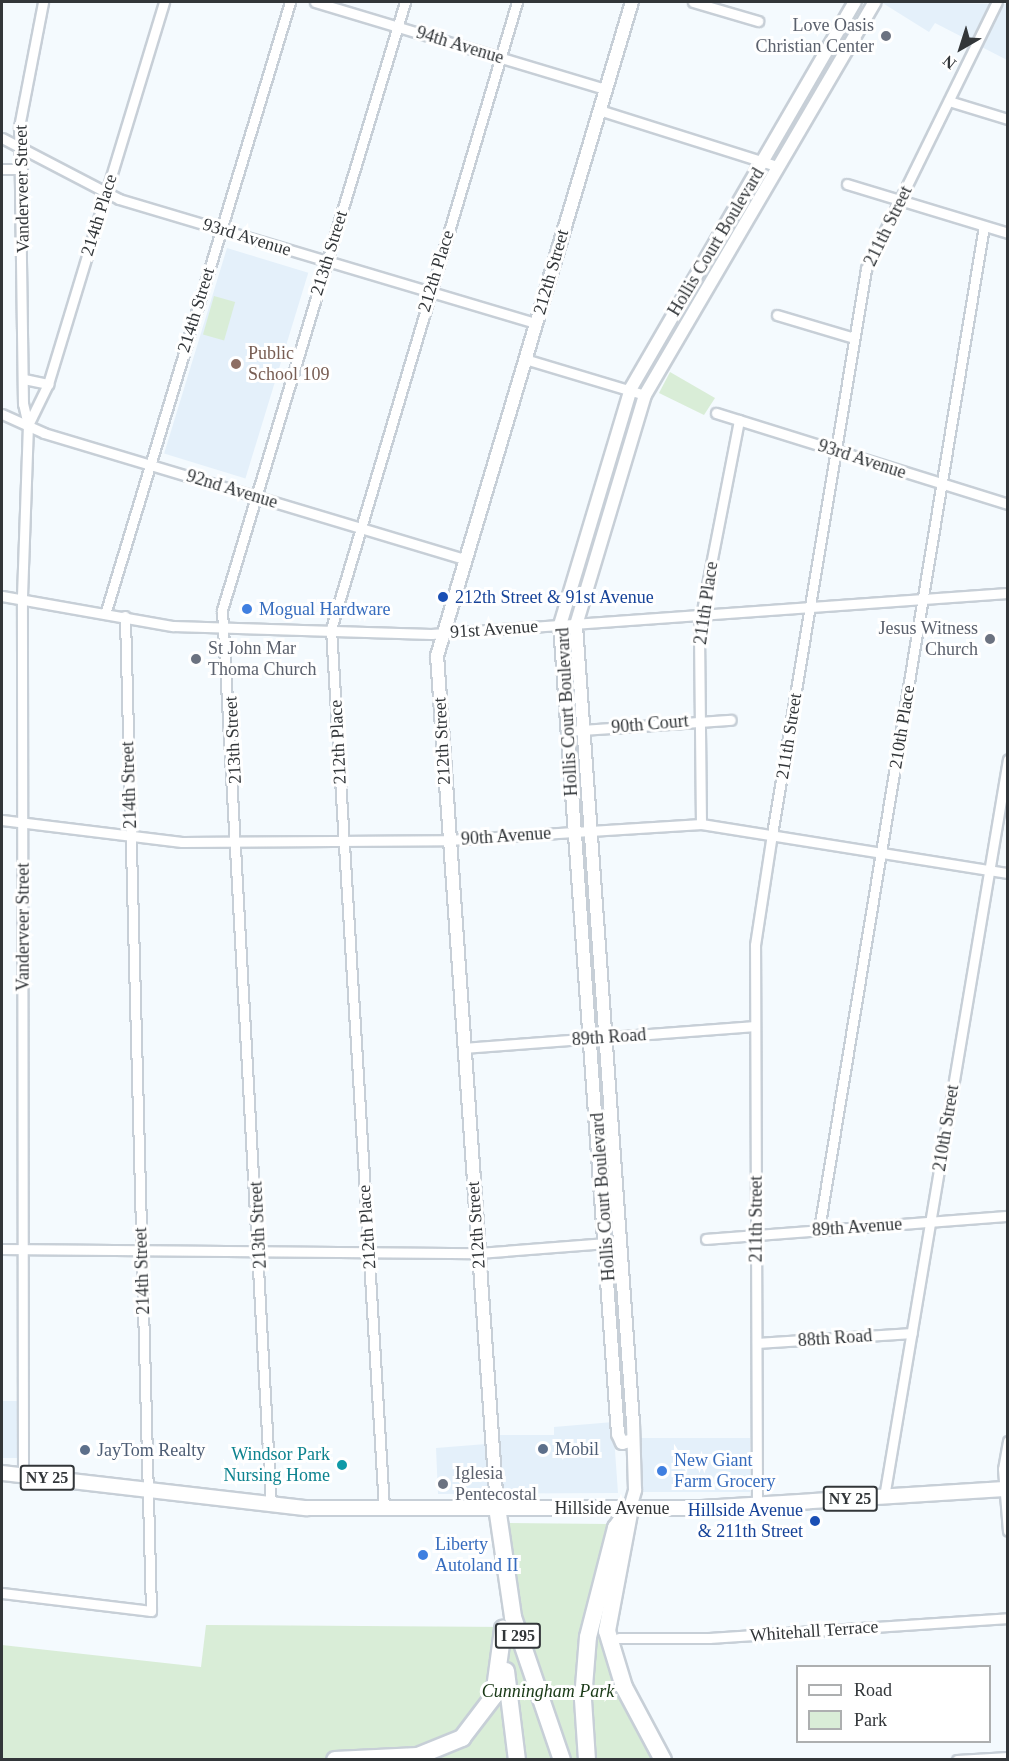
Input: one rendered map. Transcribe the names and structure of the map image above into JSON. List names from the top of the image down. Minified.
{"streets":{"highway":["I 295"],"main road":["Hollis Court Boulevard","212th Street","NY 25","Hillside Avenue"],"street":["94th Avenue","Vanderveer Street","214th Place","211th Street","93rd Avenue","213th Street","212th Place","214th Street","92nd Avenue","211th Place","91st Avenue","90th Court","210th Place","90th Avenue","89th Road","210th Street","89th Avenue","88th Road","Whitehall Terrace"]},"crossings":[["94th Avenue","213th Street"],["94th Avenue","212th Place"],["94th Avenue","212th Street"],["Vanderveer Street","214th Place"],["Vanderveer Street","93rd Avenue"],["Vanderveer Street","92nd Avenue"],["Vanderveer Street","90th Avenue"],["Vanderveer Street","Hillside Avenue"],["214th Place","93rd Avenue"],["214th Place","92nd Avenue"],["211th Street","93rd Avenue"],["211th Street","91st Avenue"],["211th Street","90th Avenue"],["211th Street","89th Road"],["211th Street","89th Avenue"],["211th Street","88th Road"],["211th Street","Hillside Avenue"],["93rd Avenue","213th Street"],["93rd Avenue","212th Place"],["93rd Avenue","212th Street"],["93rd Avenue","214th Street"],["93rd Avenue","211th Place"],["93rd Avenue","210th Place"],["Hollis Court Boulevard","91st Avenue"],["Hollis Court Boulevard","90th Court"],["Hollis Court Boulevard","90th Avenue"],["Hollis Court Boulevard","89th Road"],["Hollis Court Boulevard","Hillside Avenue"],["213th Street","92nd Avenue"],["213th Street","91st Avenue"],["213th Street","90th Avenue"],["213th Street","Hillside Avenue"],["212th Place","92nd Avenue"],["212th Place","91st Avenue"],["212th Place","90th Avenue"],["212th Place","Hillside Avenue"],["212th Street","92nd Avenue"],["212th Street","91st Avenue"],["212th Street","90th Avenue"],["212th Street","89th Road"],["212th Street","Hillside Avenue"],["212th Street","I 295"],["214th Street","92nd Avenue"],["214th Street","91st Avenue"],["214th Street","90th Avenue"],["214th Street","Hillside Avenue"],["211th Place","91st Avenue"],["211th Place","90th Court"],["211th Place","90th Avenue"],["91st Avenue","210th Place"],["210th Place","90th Avenue"],["210th Place","89th Avenue"],["90th Avenue","210th Street"],["210th Street","89th Avenue"],["210th Street","88th Road"],["210th Street","Hillside Avenue"],["Hillside Avenue","I 295"]],"parks":["Cunningham Park"],"places":["Love Oasis Christian Center","Public School 109","212th Street & 91st Avenue","Mogual Hardware","Jesus Witness Church","St John Mar Thoma Church","Mobil","JayTom Realty","Windsor Park Nursing Home","New Giant Farm Grocery","Iglesia Pentecostal","Hillside Avenue & 211th Street","Liberty Autoland II"],"legend":["Road","Park"],"north":"bottom left"}
